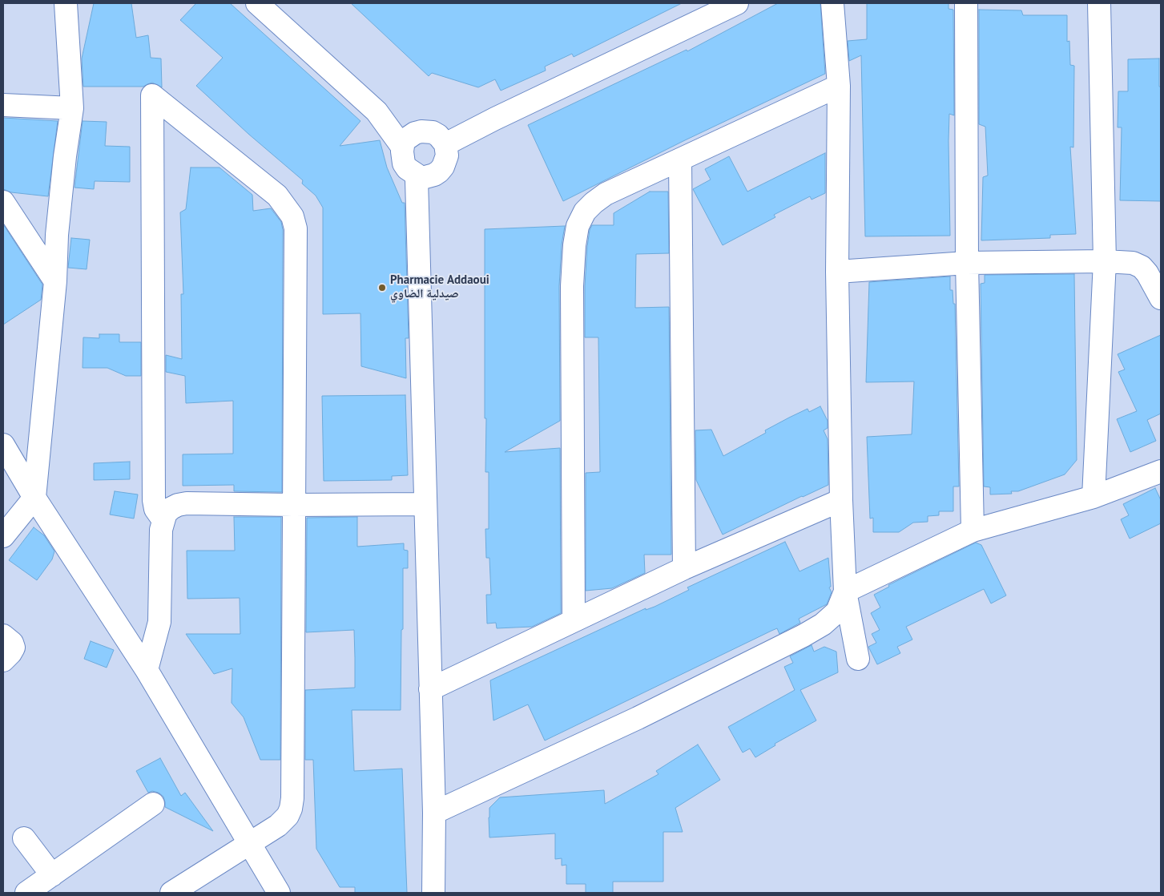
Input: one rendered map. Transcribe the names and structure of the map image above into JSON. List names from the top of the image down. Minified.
{"places":["Pharmacie Addaoui صيدلية الضاوي"]}
